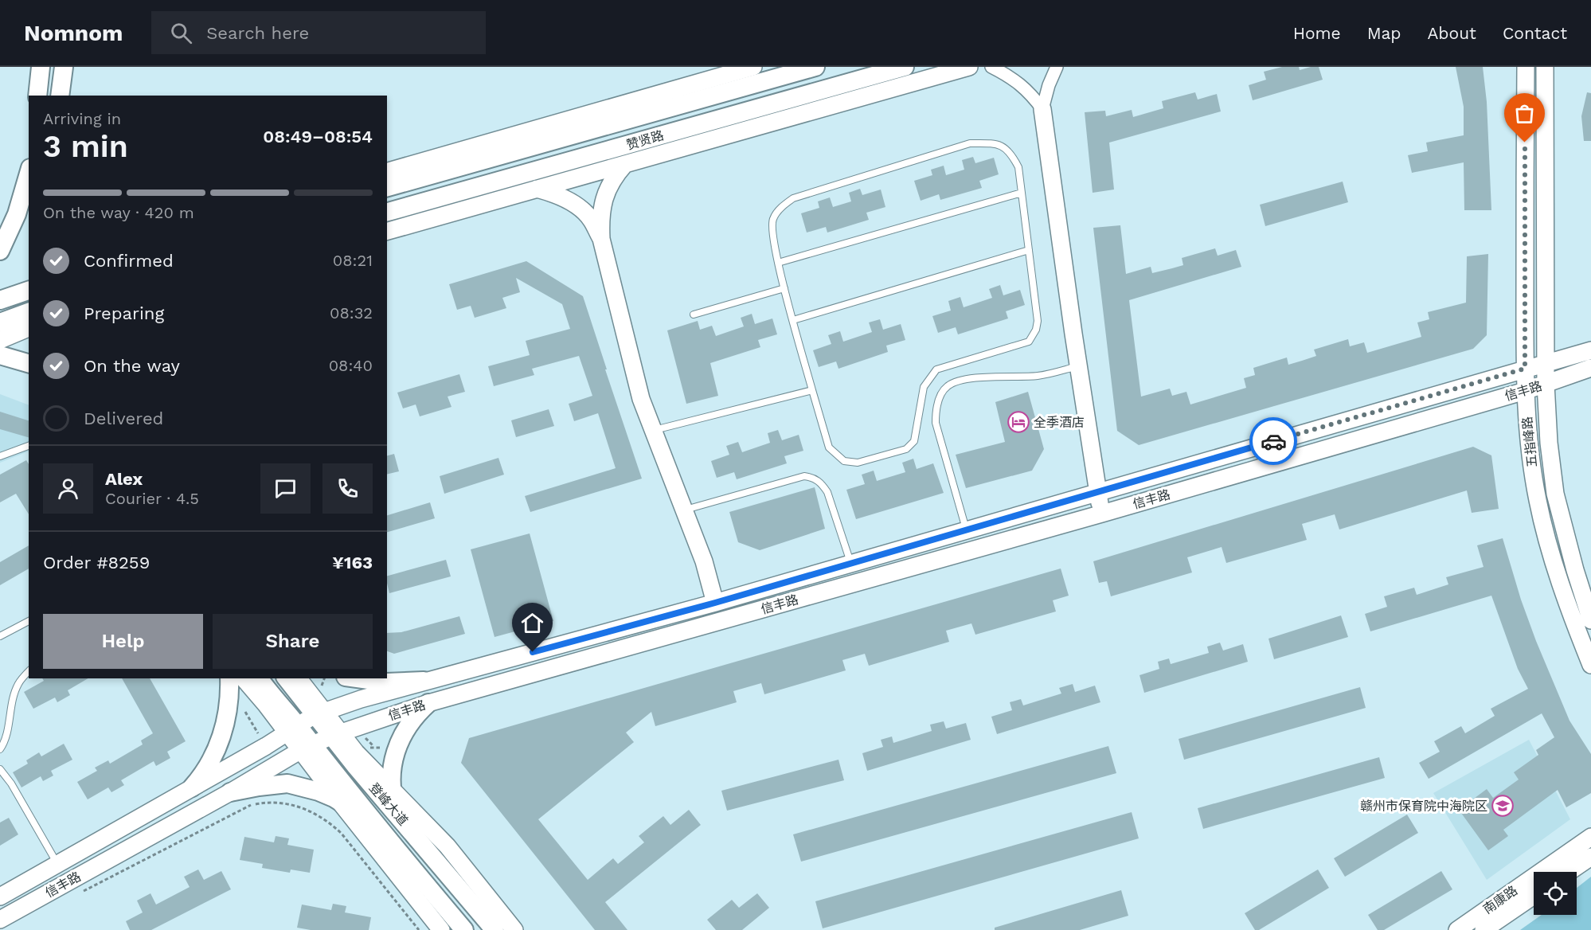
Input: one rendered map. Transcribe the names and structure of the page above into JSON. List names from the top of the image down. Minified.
{"streets":{"main road":["赞贤路","信丰路","五指峰路","登峰大道","南康路"]},"crossings":[["信丰路","五指峰路"],["信丰路","登峰大道"]],"places":{"hotel":["全季酒店"],"school or university":["赣州市保育院中海院区"]},"page":{"header":"Nomnom","search":"Search here","nav":["Home","Map","About","Contact"],"heading":["3 min","Arriving in","08:49–08:54"],"panel":["Alex","Courier · 4.5","Order #8259","¥163"],"bar":"On the way · 420 m","list":[["Confirmed","08:21"],["Preparing","08:32"],["On the way","08:40"],"Delivered"],"buttons":["Help","Share"]}}
